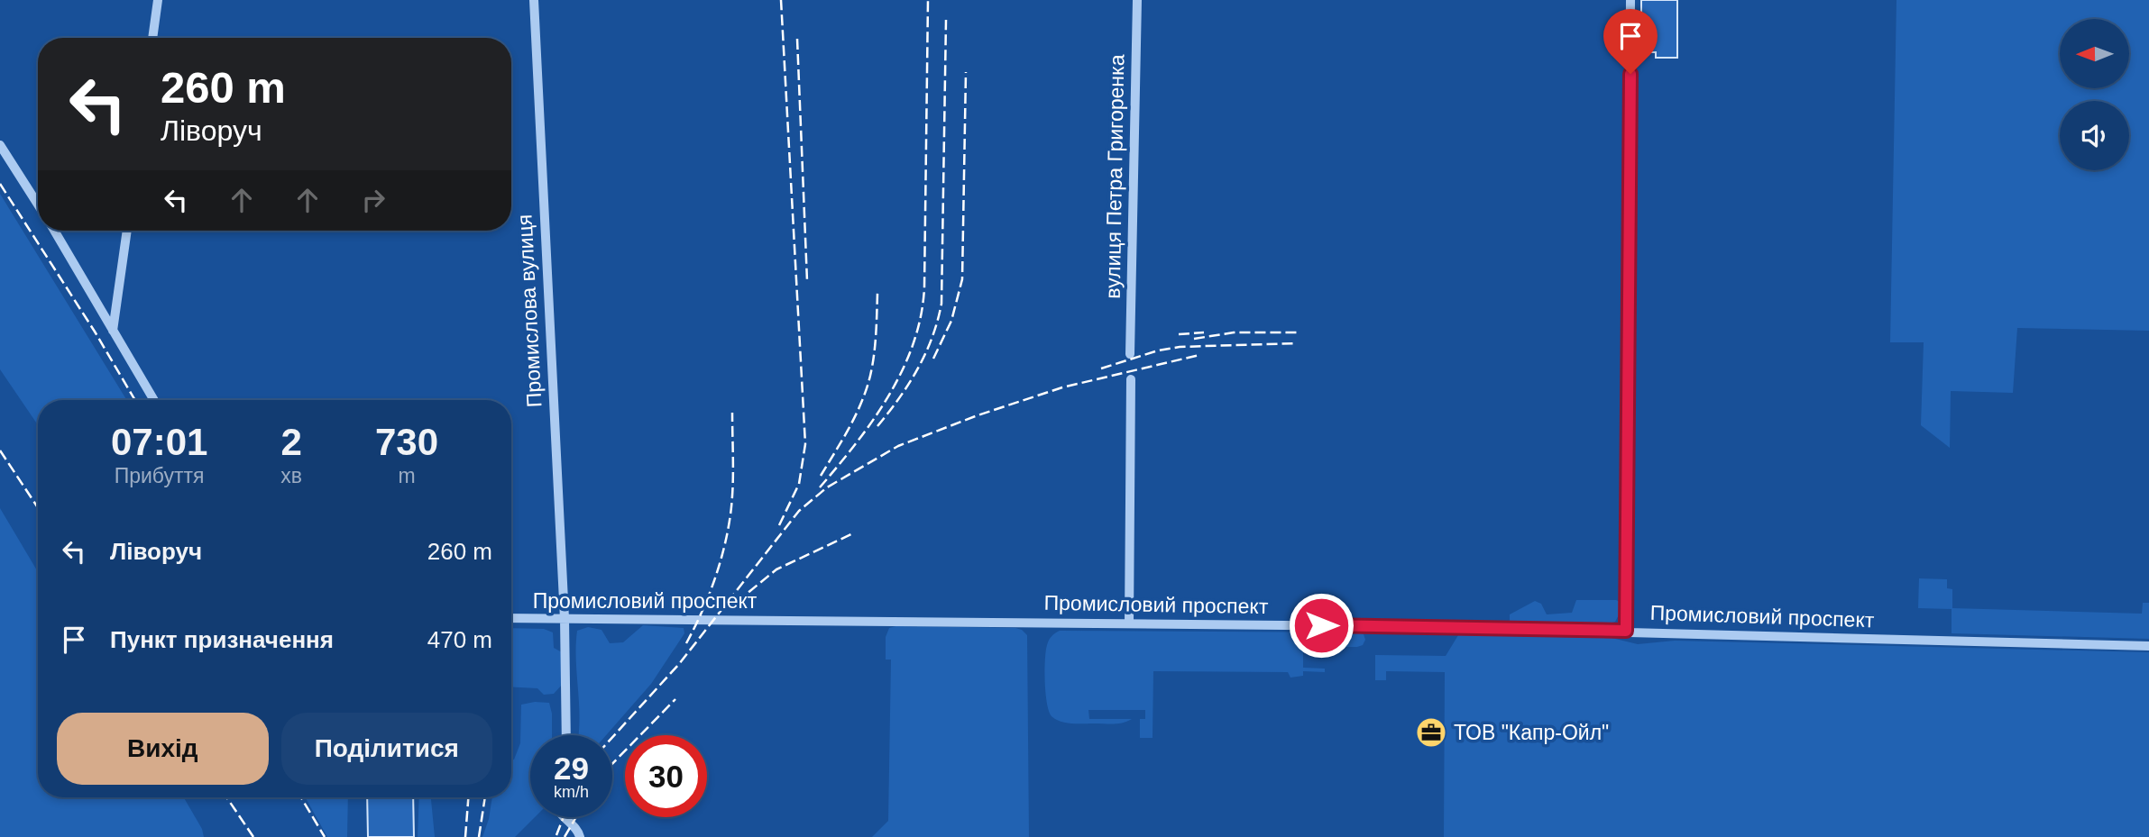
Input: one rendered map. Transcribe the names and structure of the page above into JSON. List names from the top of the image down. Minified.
{"streets":{"street":["вулиця Петра Григоренка","Промислова вулиця","Промисловий проспект"]},"crossings":[["Промислова вулиця","Промисловий проспект"]],"places":{"office":["ТОВ \"Капр-Ойл\""]},"north":"left","page":{"turn":["260 m","Ліворуч"],"eta":["07:01","Прибуття","2","хв","730","m"],"list":[{"name":"Ліворуч","value":"260 m"},{"name":"Пункт призначення","value":"470 m"}],"buttons":["Вихід","Поділитися"],"speed":"29 km/h","limit":"30"}}
